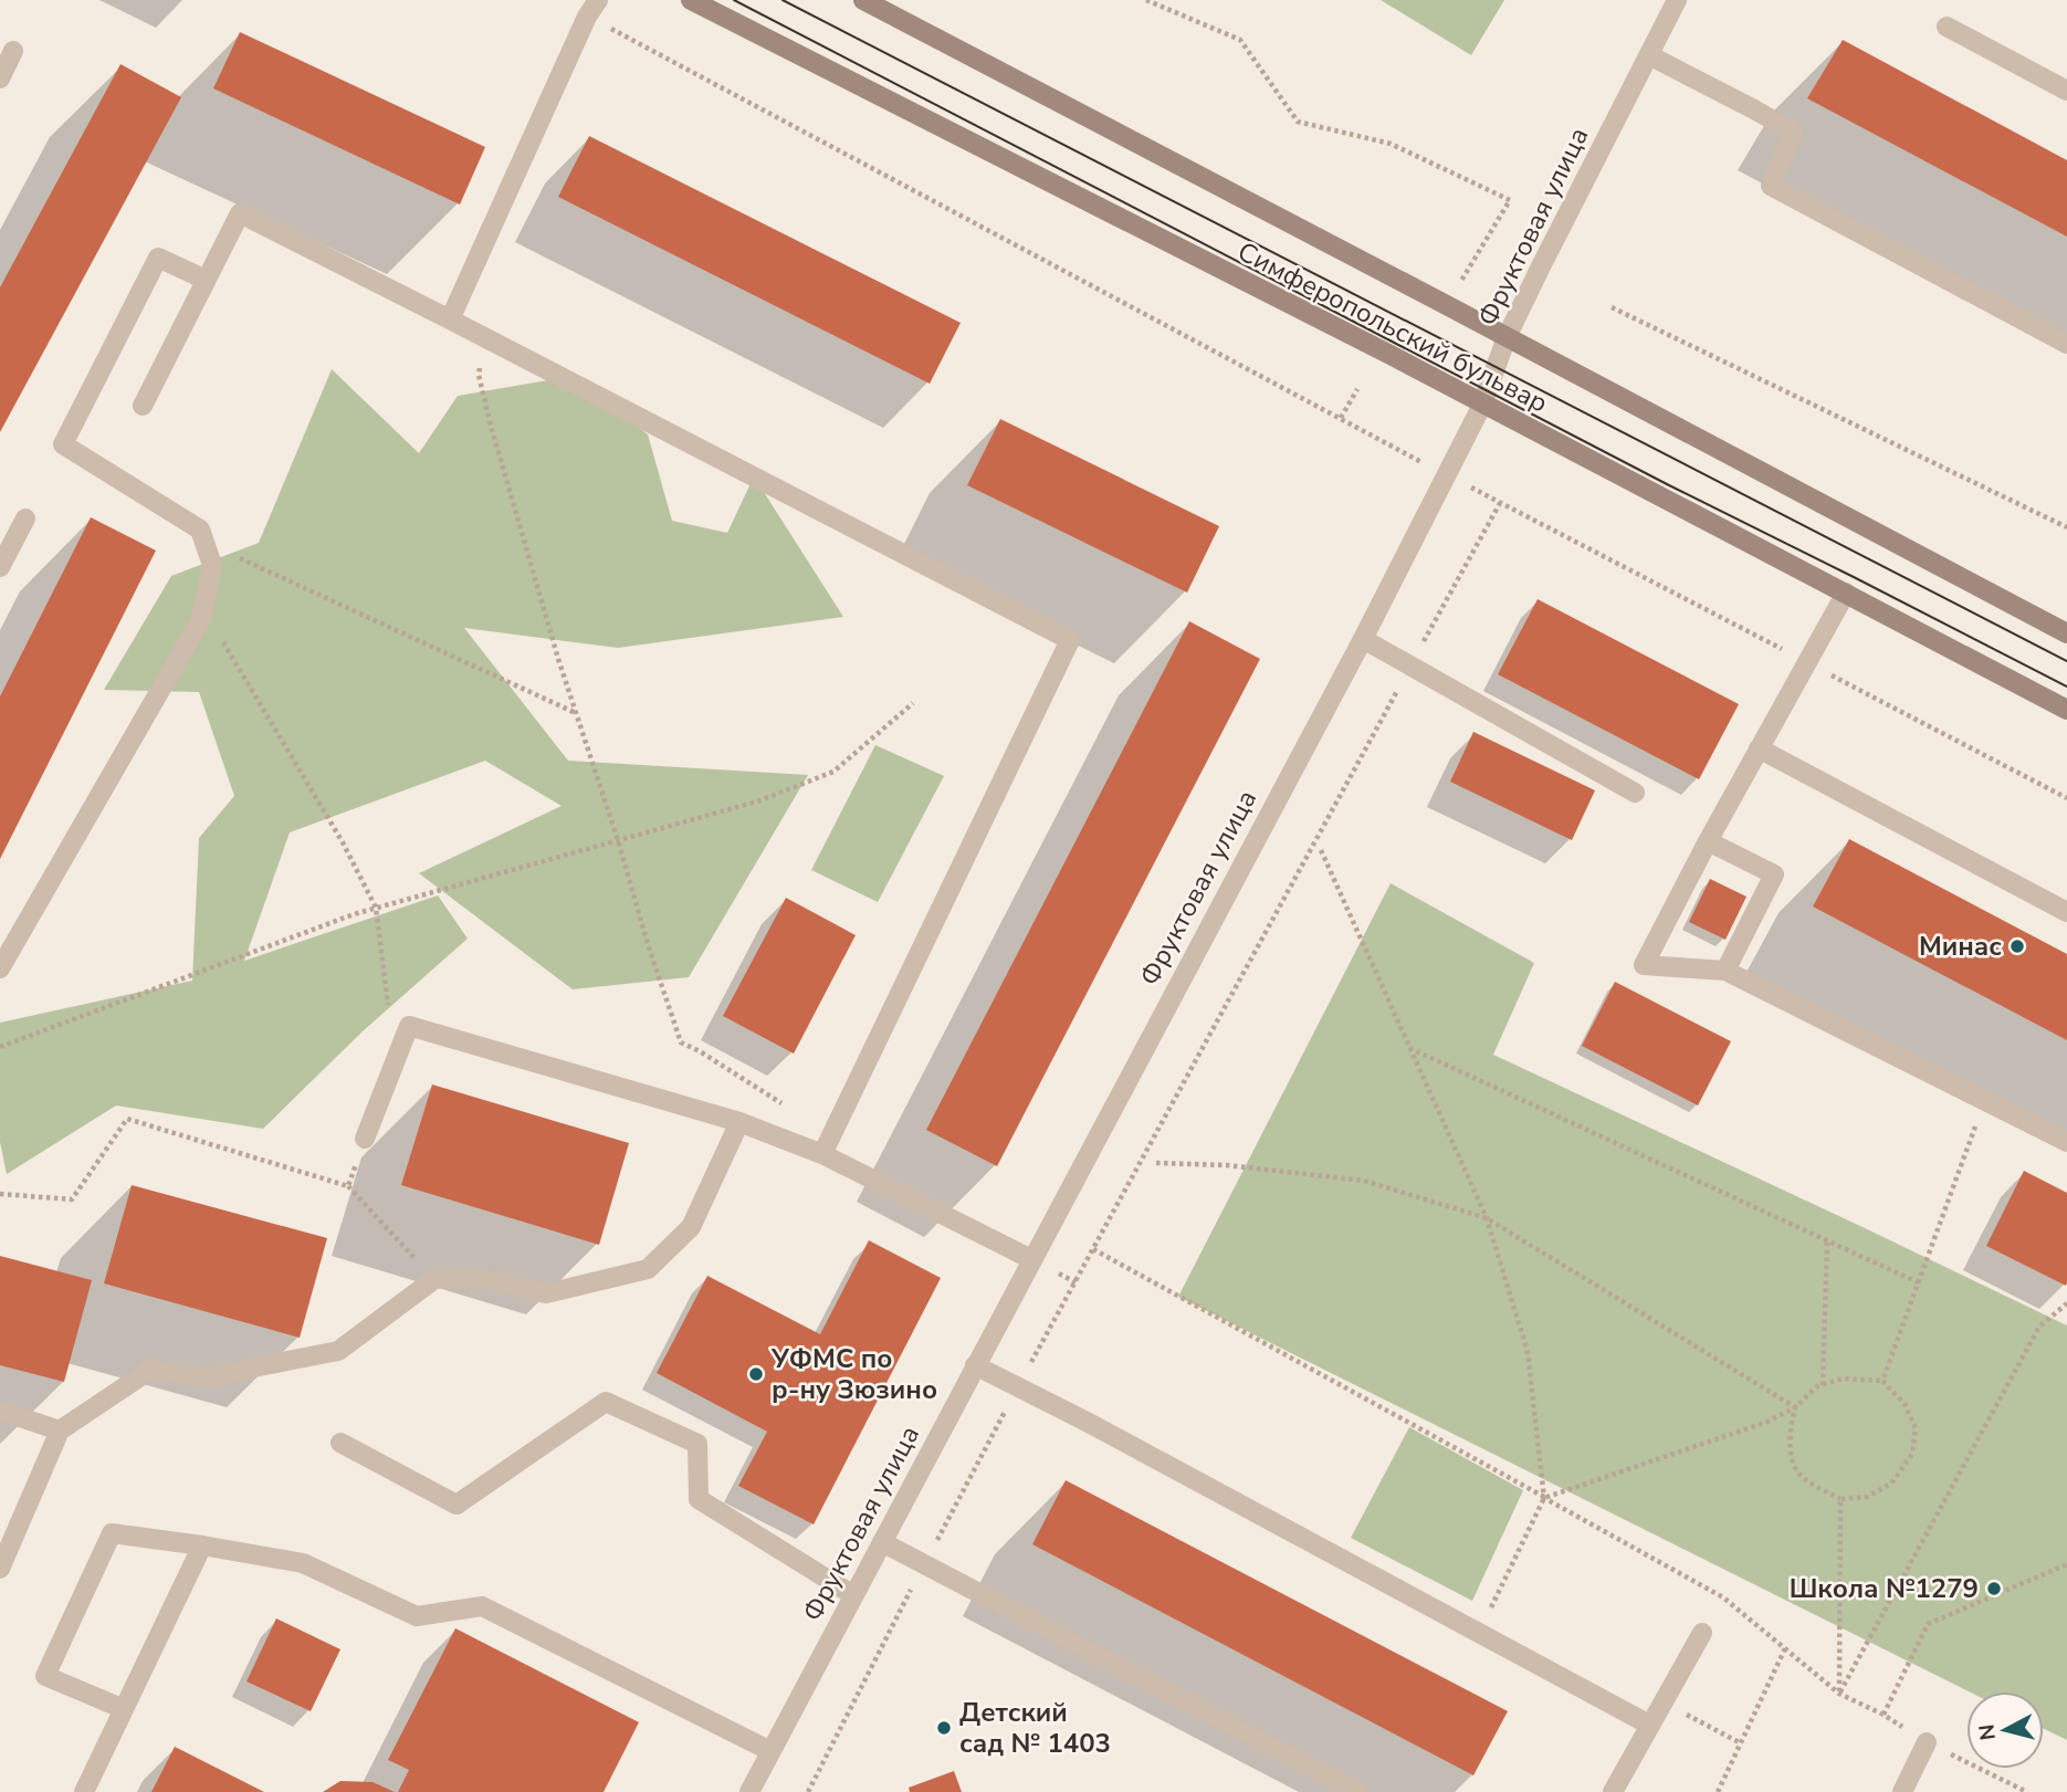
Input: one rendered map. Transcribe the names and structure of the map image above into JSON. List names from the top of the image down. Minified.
{"streets":{"main road":["Симферопольский бульвар"],"street":["Фруктовая улица"]},"crossings":[["Фруктовая улица","Симферопольский бульвар"]],"places":["Минас","УФМС по р-ну Зюзино","Школа №1279","Детский сад № 1403"],"north":"left"}
